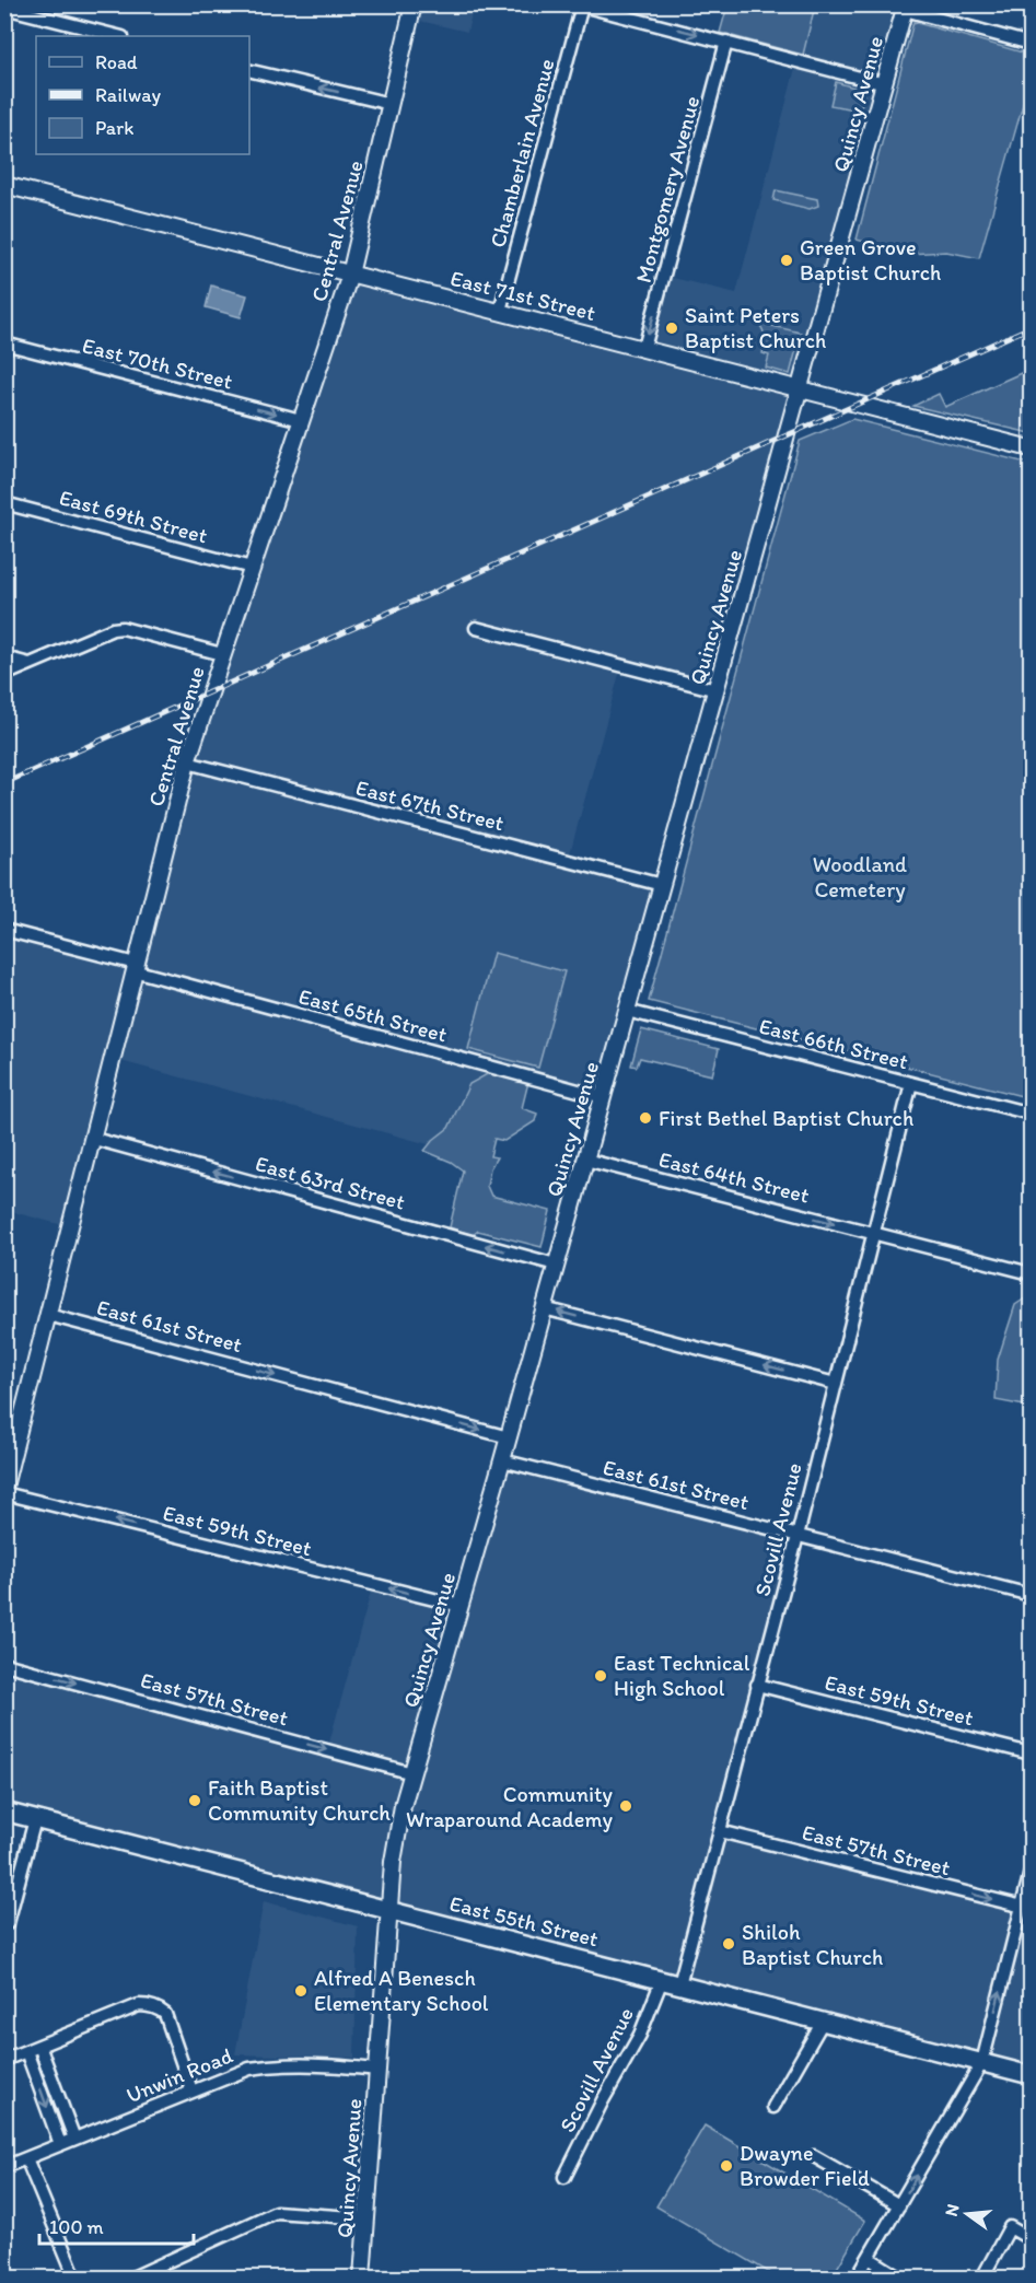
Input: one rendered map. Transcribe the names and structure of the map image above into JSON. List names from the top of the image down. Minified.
{"streets":{"main road":["East 55th Street"],"street":["Quincy Avenue","Chamberlain Avenue","Montgomery Avenue","Central Avenue","East 71st Street","East 70th Street","East 69th Street","East 67th Street","East 65th Street","East 66th Street","East 64th Street","East 63rd Street","East 61st Street","Scovill Avenue","East 59th Street","East 57th Street","Unwin Road"]},"crossings":[["Quincy Avenue","East 71st Street"],["Quincy Avenue","East 67th Street"],["Quincy Avenue","East 65th Street"],["Quincy Avenue","East 66th Street"],["Quincy Avenue","East 64th Street"],["Quincy Avenue","East 63rd Street"],["Quincy Avenue","East 61st Street"],["Quincy Avenue","East 59th Street"],["Quincy Avenue","East 57th Street"],["Quincy Avenue","East 55th Street"],["Quincy Avenue","Unwin Road"],["Chamberlain Avenue","East 71st Street"],["Montgomery Avenue","East 71st Street"],["Central Avenue","East 71st Street"],["Central Avenue","East 70th Street"],["Central Avenue","East 69th Street"],["Central Avenue","East 67th Street"],["Central Avenue","East 65th Street"],["Central Avenue","East 63rd Street"],["Central Avenue","East 61st Street"],["East 66th Street","Scovill Avenue"],["East 64th Street","Scovill Avenue"],["East 61st Street","Scovill Avenue"],["Scovill Avenue","East 59th Street"],["Scovill Avenue","East 57th Street"],["Scovill Avenue","East 55th Street"]],"one_way":["Montgomery Avenue","East 70th Street","East 64th Street","East 63rd Street","East 61st Street","East 59th Street","East 57th Street"],"parks":["Woodland Cemetery"],"places":["Green Grove Baptist Church","Saint Peters Baptist Church","First Bethel Baptist Church","East Technical High School","Faith Baptist Community Church","Community Wraparound Academy","Shiloh Baptist Church","Alfred A Benesch Elementary School","Dwayne Browder Field"],"legend":["Road","Railway","Park"],"scale_bar":"100 m","north":"left"}
